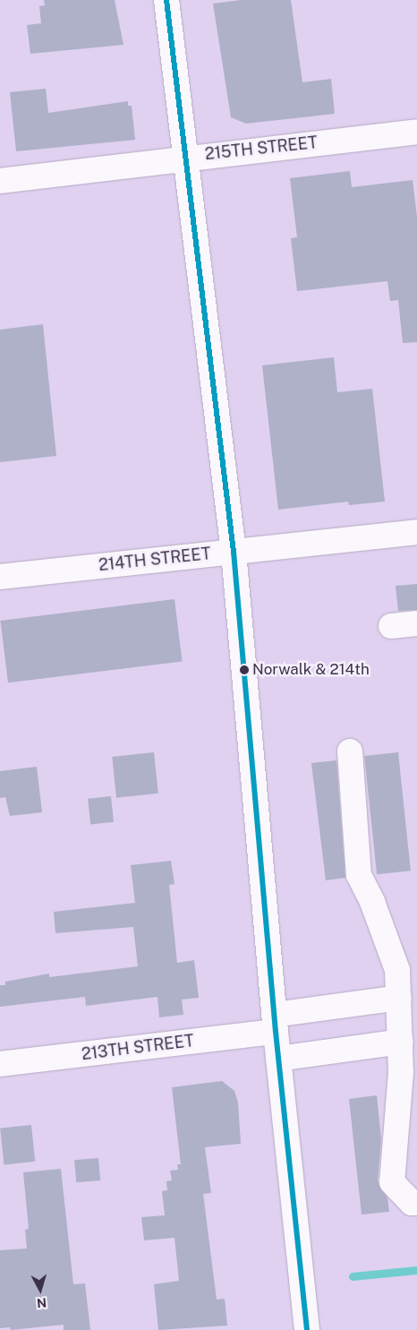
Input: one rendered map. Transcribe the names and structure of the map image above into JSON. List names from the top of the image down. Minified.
{"streets":{"street":["215TH STREET","214TH STREET","213TH STREET"]},"places":["Norwalk & 214th"],"north":"bottom"}
